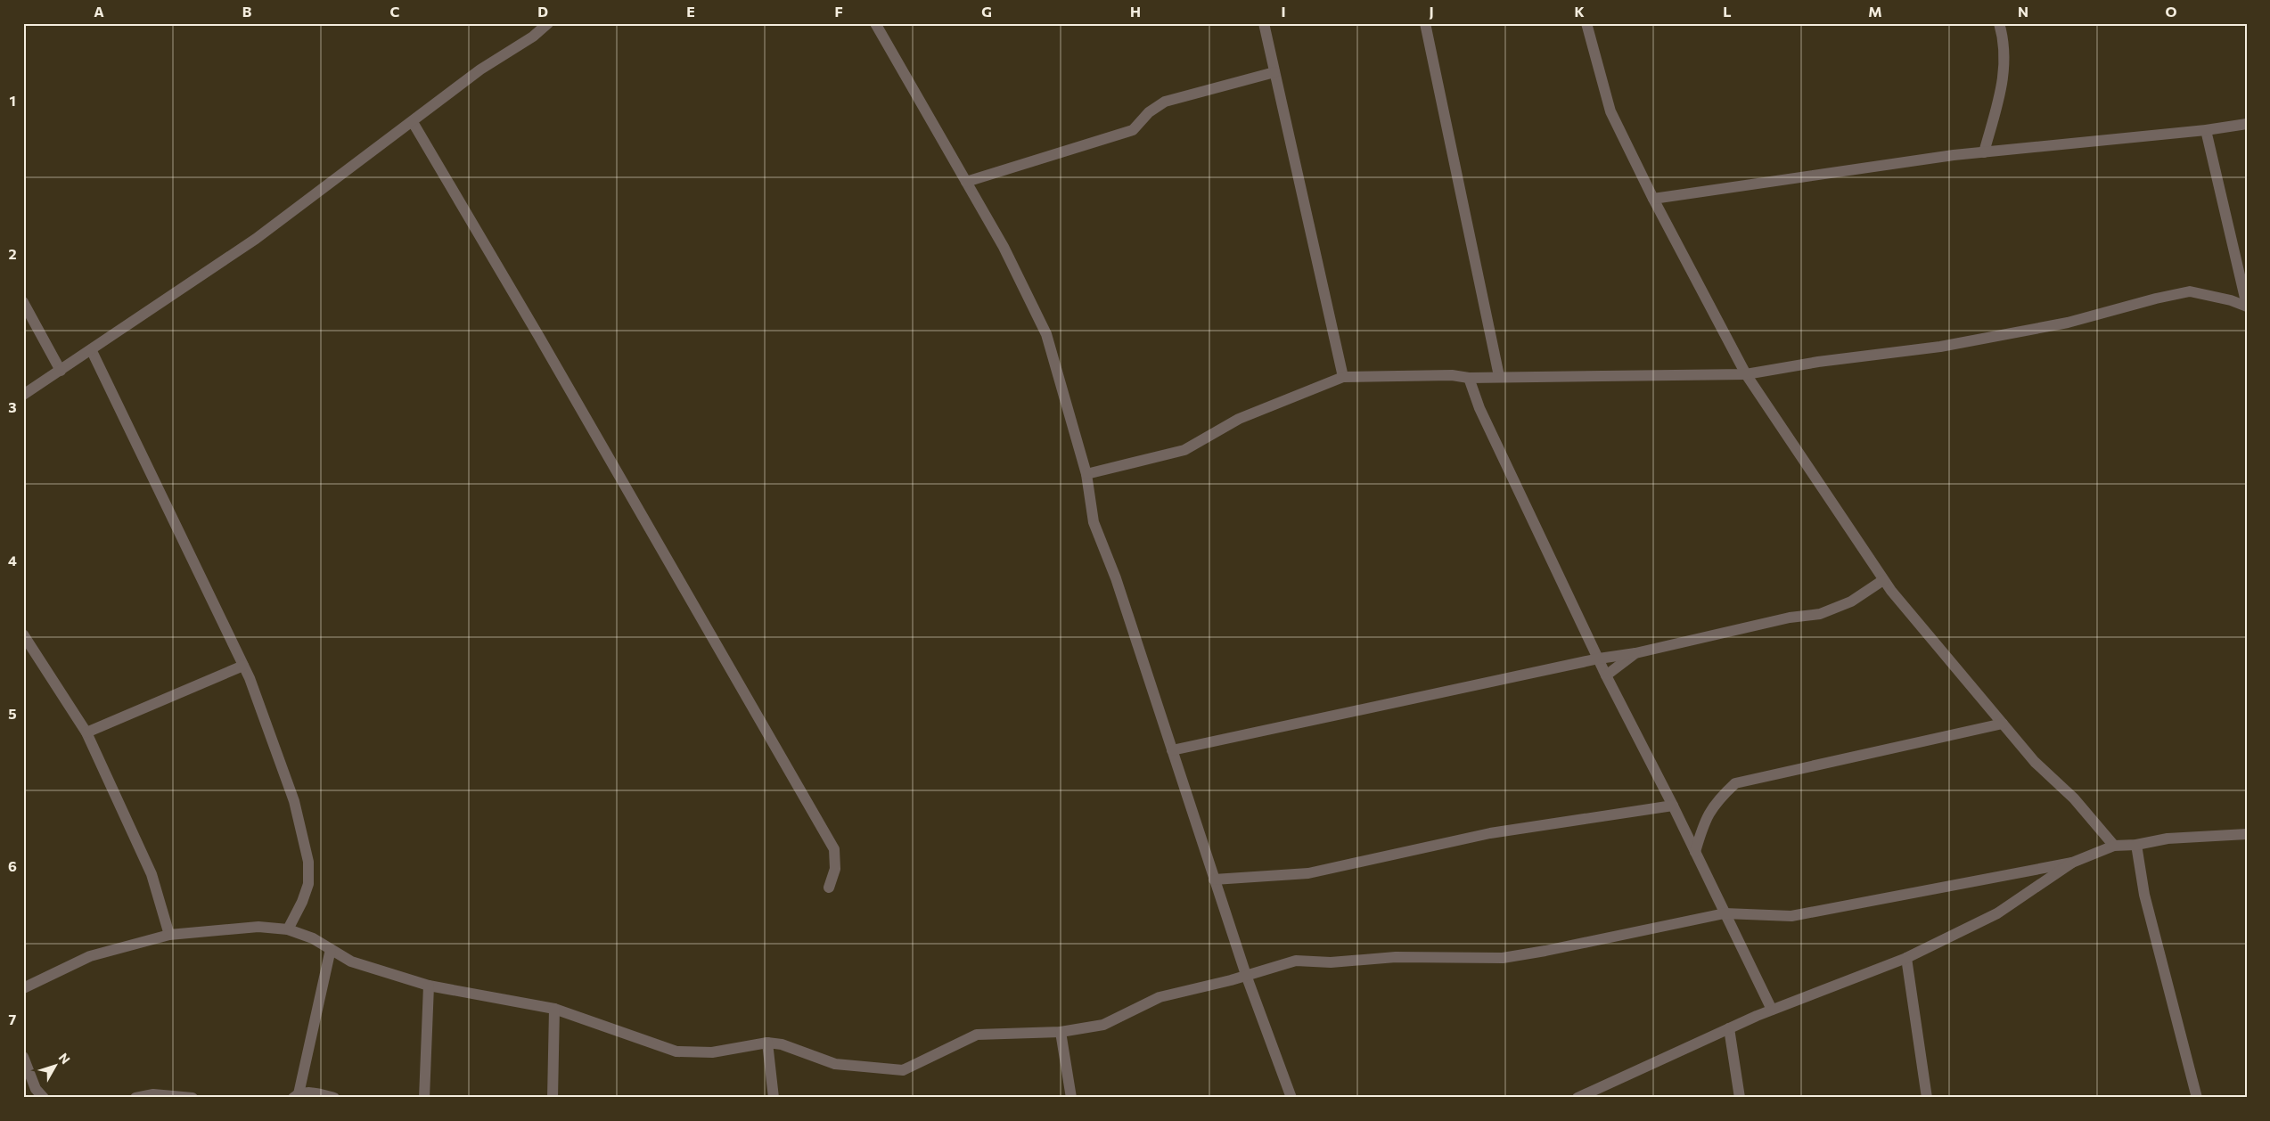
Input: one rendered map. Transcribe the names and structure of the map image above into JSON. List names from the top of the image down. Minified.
{"north":"top right","grid":{"columns":["A","B","C","D","E","F","G","H","I","J","K","L","M","N","O"],"rows":["1","2","3","4","5","6","7"]}}
